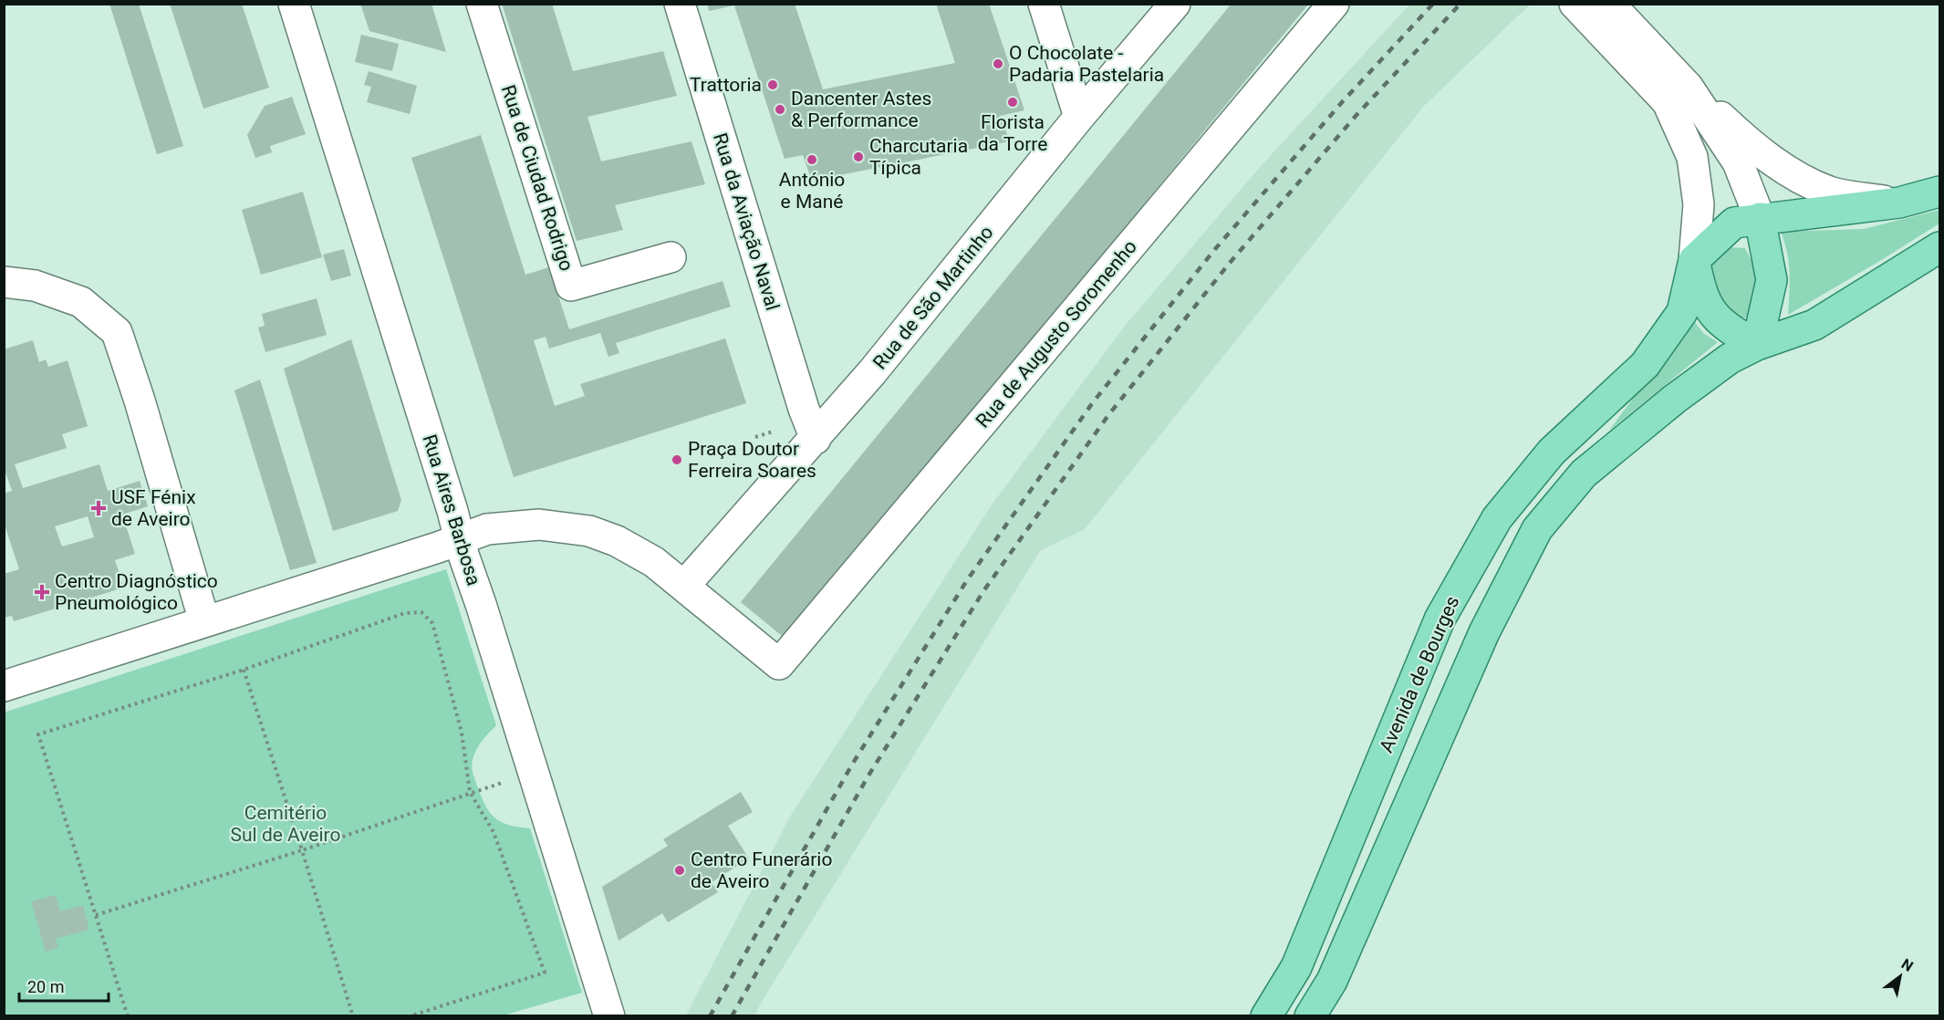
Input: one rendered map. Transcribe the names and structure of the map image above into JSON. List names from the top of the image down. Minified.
{"streets":{"main road":["Avenida de Bourges"],"street":["Rua de Ciudad Rodrigo","Rua da Aviação Naval","Rua de São Martinho","Rua de Augusto Soromenho","Rua Aires Barbosa"]},"crossings":[["Rua da Aviação Naval","Rua de São Martinho"],["Rua de São Martinho","Rua de Augusto Soromenho"]],"parks":["Cemitério Sul de Aveiro"],"places":{"other":["O Chocolate - Padaria Pastelaria","Trattoria","Florista da Torre","Dancenter Astes & Performance","Charcutaria Típica","António e Mané","Praça Doutor Ferreira Soares","Centro Funerário de Aveiro"],"health":["USF Fénix de Aveiro","Centro Diagnóstico Pneumológico"]},"scale_bar":"20 m","north":"top right"}
